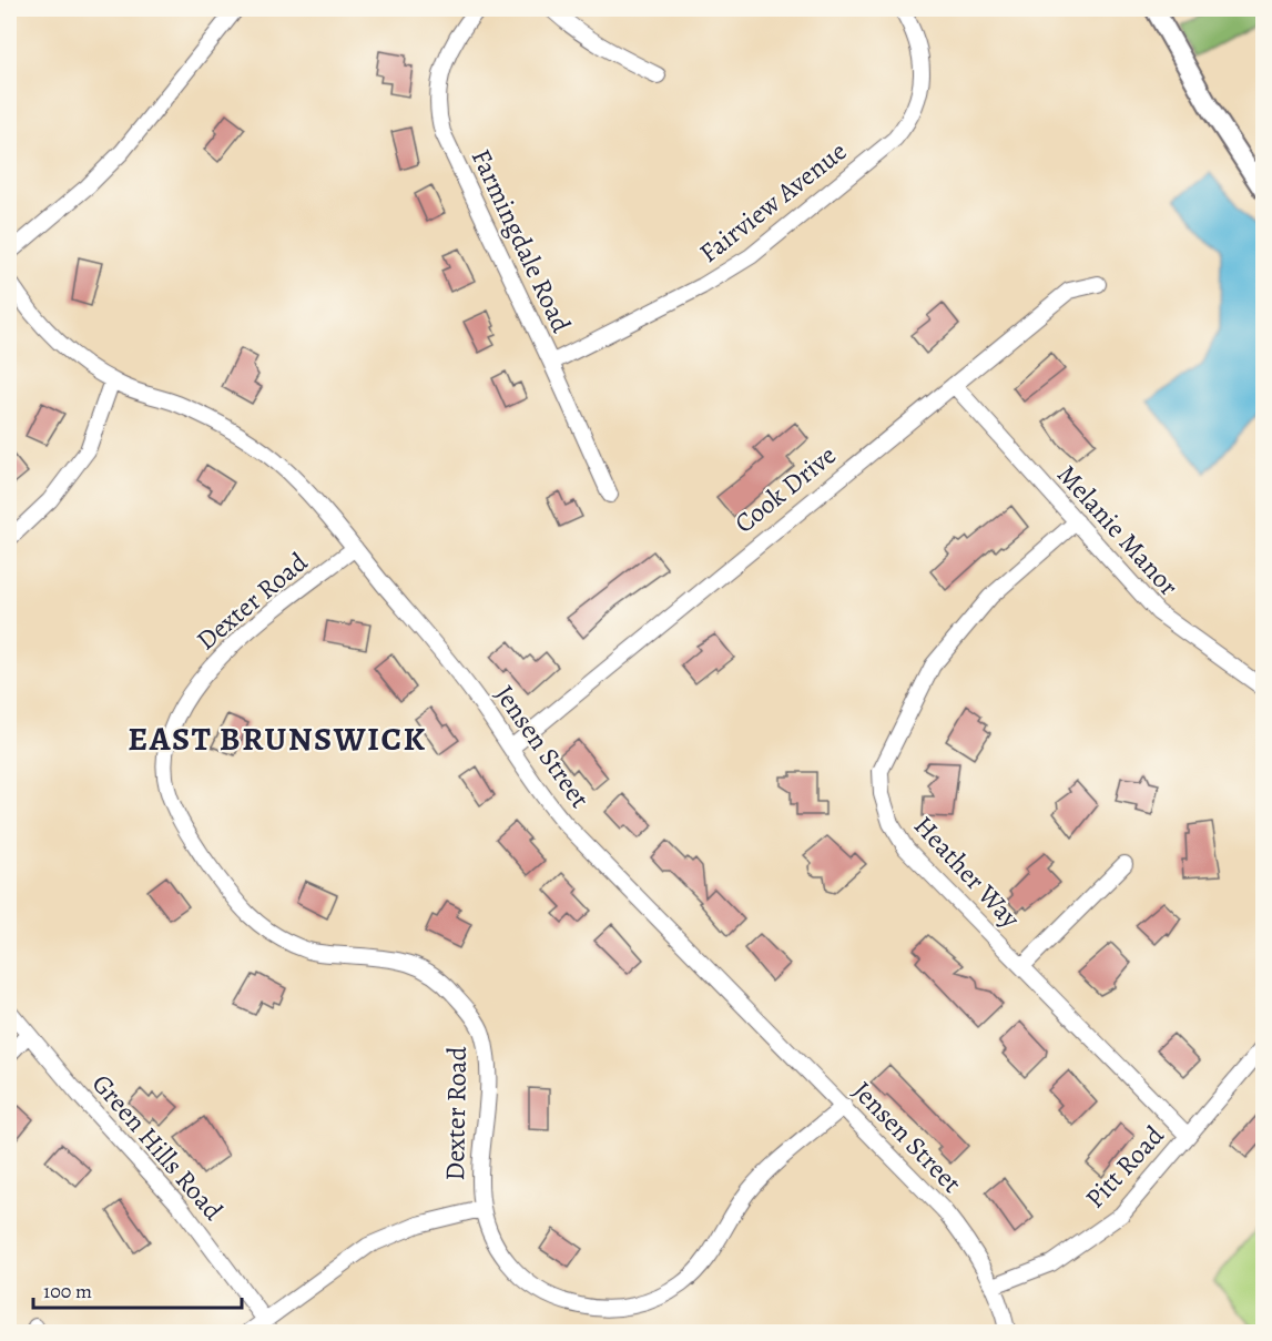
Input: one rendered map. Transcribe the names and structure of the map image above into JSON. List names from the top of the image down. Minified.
{"streets":{"street":["Fairview Avenue","Farmingdale Road","Cook Drive","Melanie Manor","Dexter Road","Jensen Street","Heather Way","Green Hills Road","Pitt Road"]},"crossings":[["Fairview Avenue","Farmingdale Road"],["Cook Drive","Melanie Manor"],["Cook Drive","Jensen Street"],["Melanie Manor","Heather Way"],["Dexter Road","Jensen Street"],["Jensen Street","Pitt Road"],["Heather Way","Pitt Road"]],"districts":["EAST BRUNSWICK"],"scale_bar":"100 m"}
